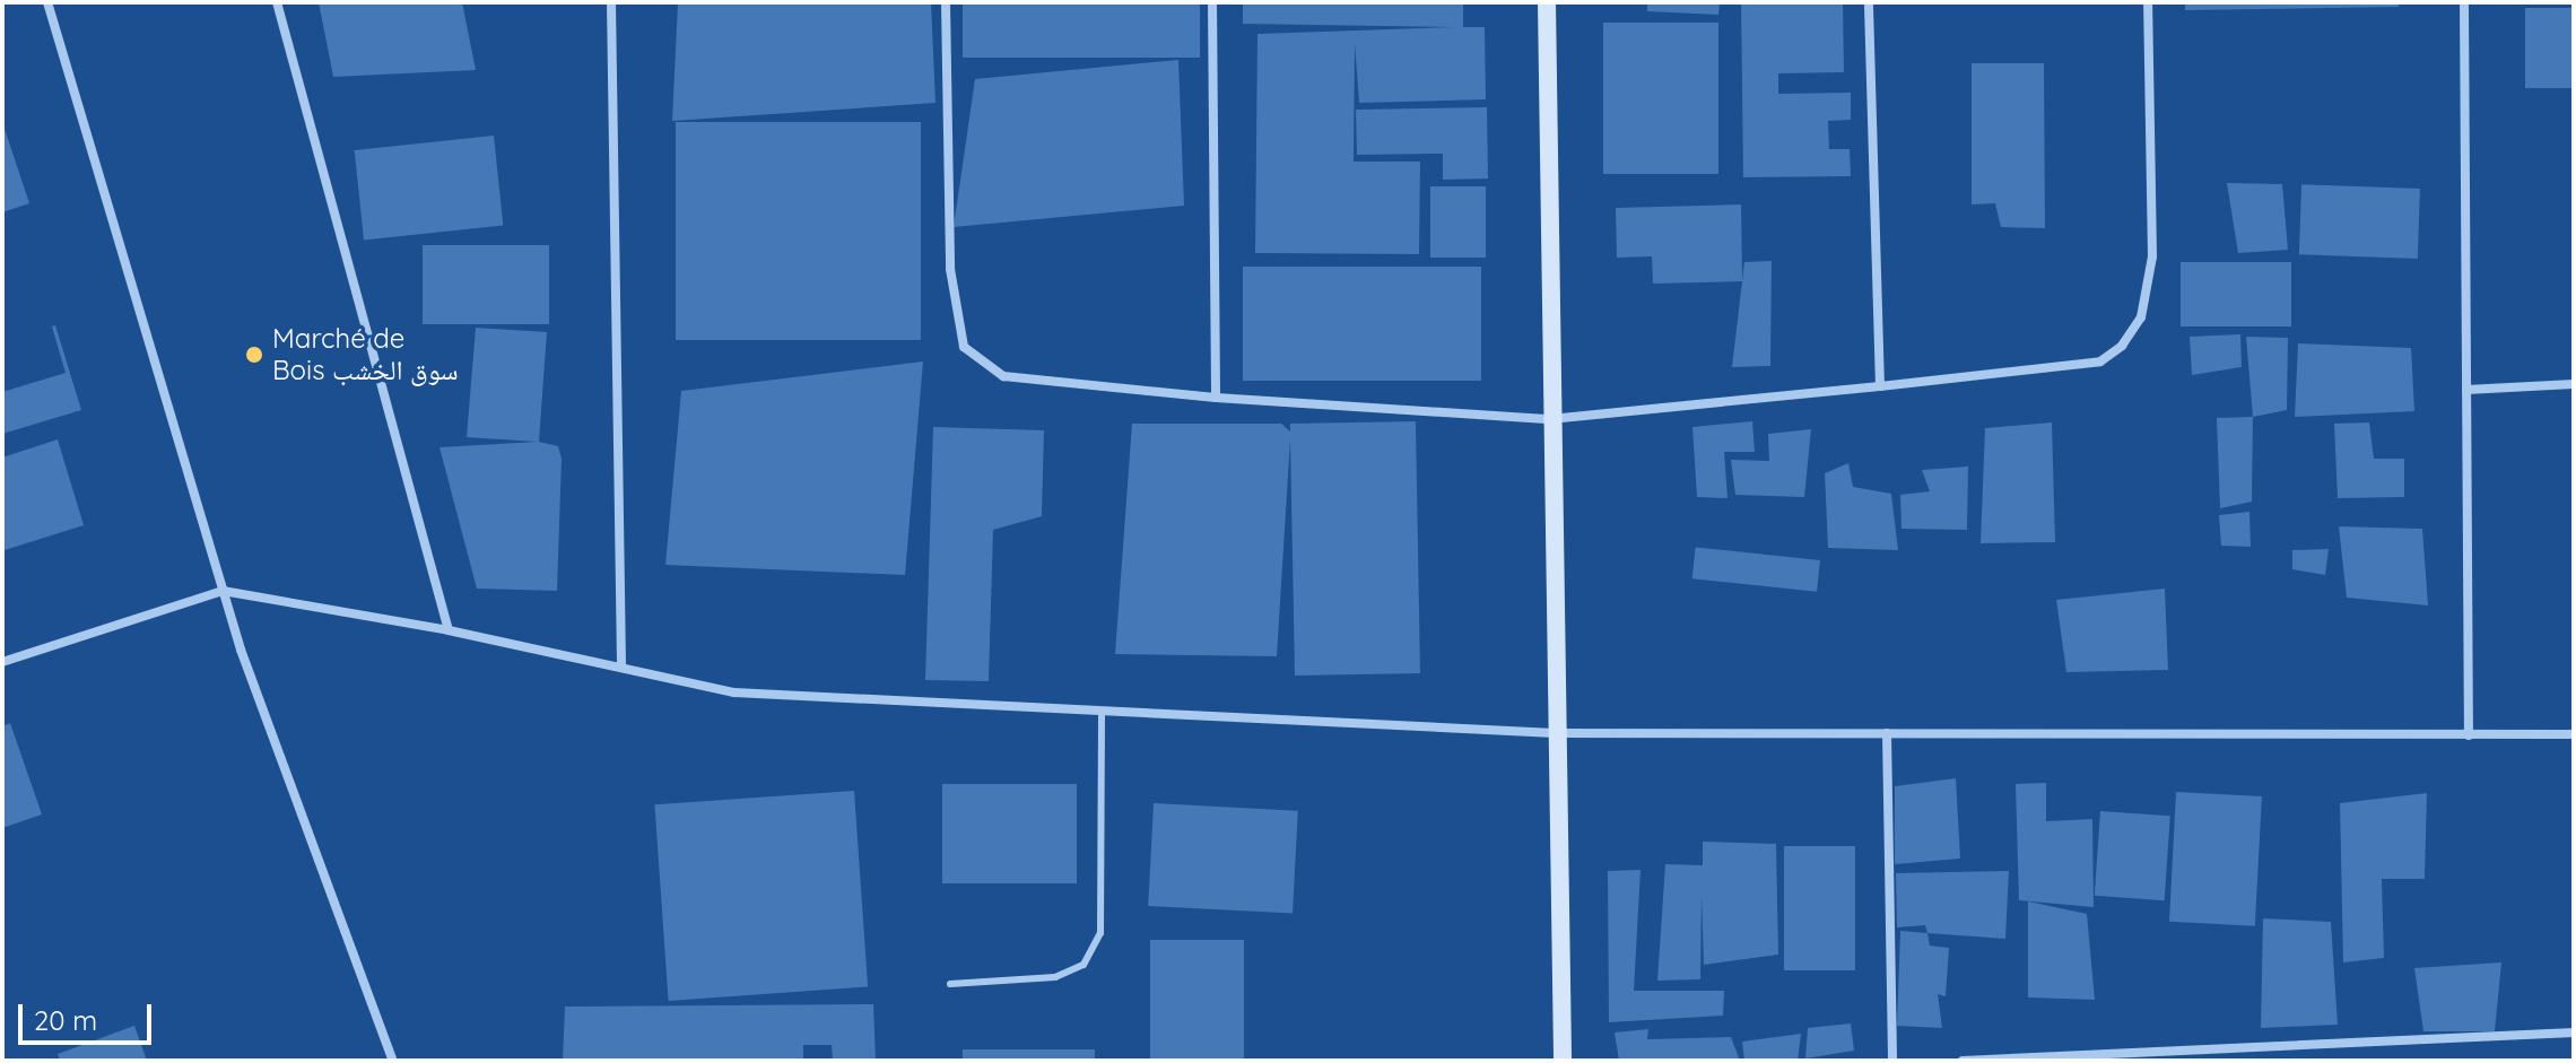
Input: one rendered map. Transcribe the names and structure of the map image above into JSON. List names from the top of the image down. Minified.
{"places":["Marché de Bois سوق الخشب"],"scale_bar":"20 m"}
